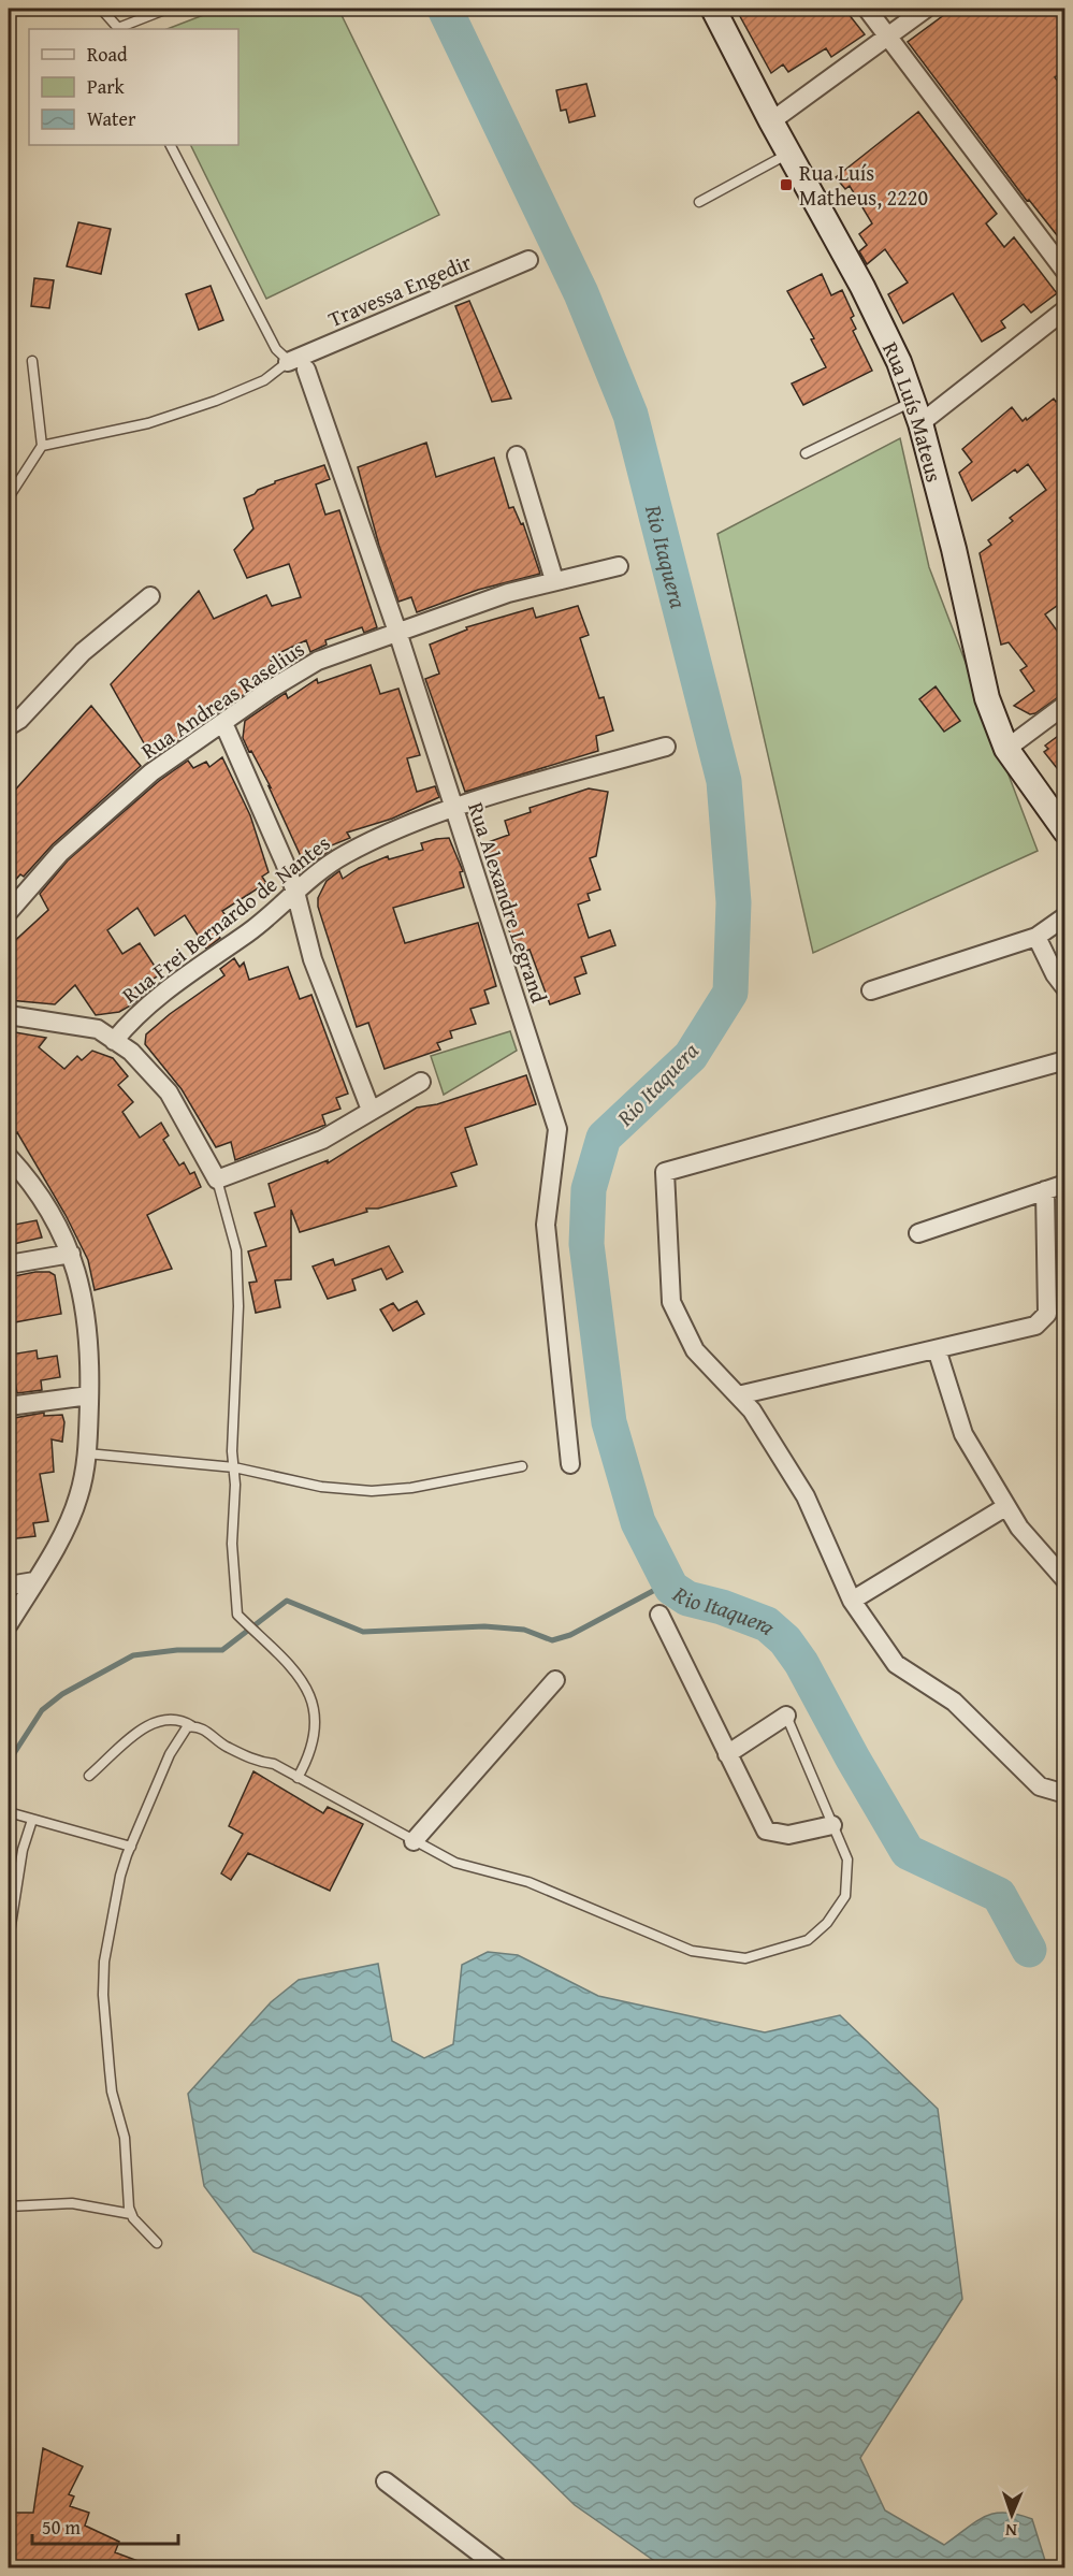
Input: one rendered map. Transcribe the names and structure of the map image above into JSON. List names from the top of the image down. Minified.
{"streets":{"main road":["Rua Luís Mateus"],"street":["Travessa Engedir","Rua Andreas Raselius","Rua Alexandre Legrand","Rua Frei Bernardo de Nantes"]},"crossings":[["Rua Andreas Raselius","Rua Alexandre Legrand"],["Rua Alexandre Legrand","Rua Frei Bernardo de Nantes"]],"water":["Rio Itaquera"],"places":{"transit":["Rua Luís Matheus, 2220"]},"legend":["Road","Park","Water"],"scale_bar":"50 m","north":"bottom"}
